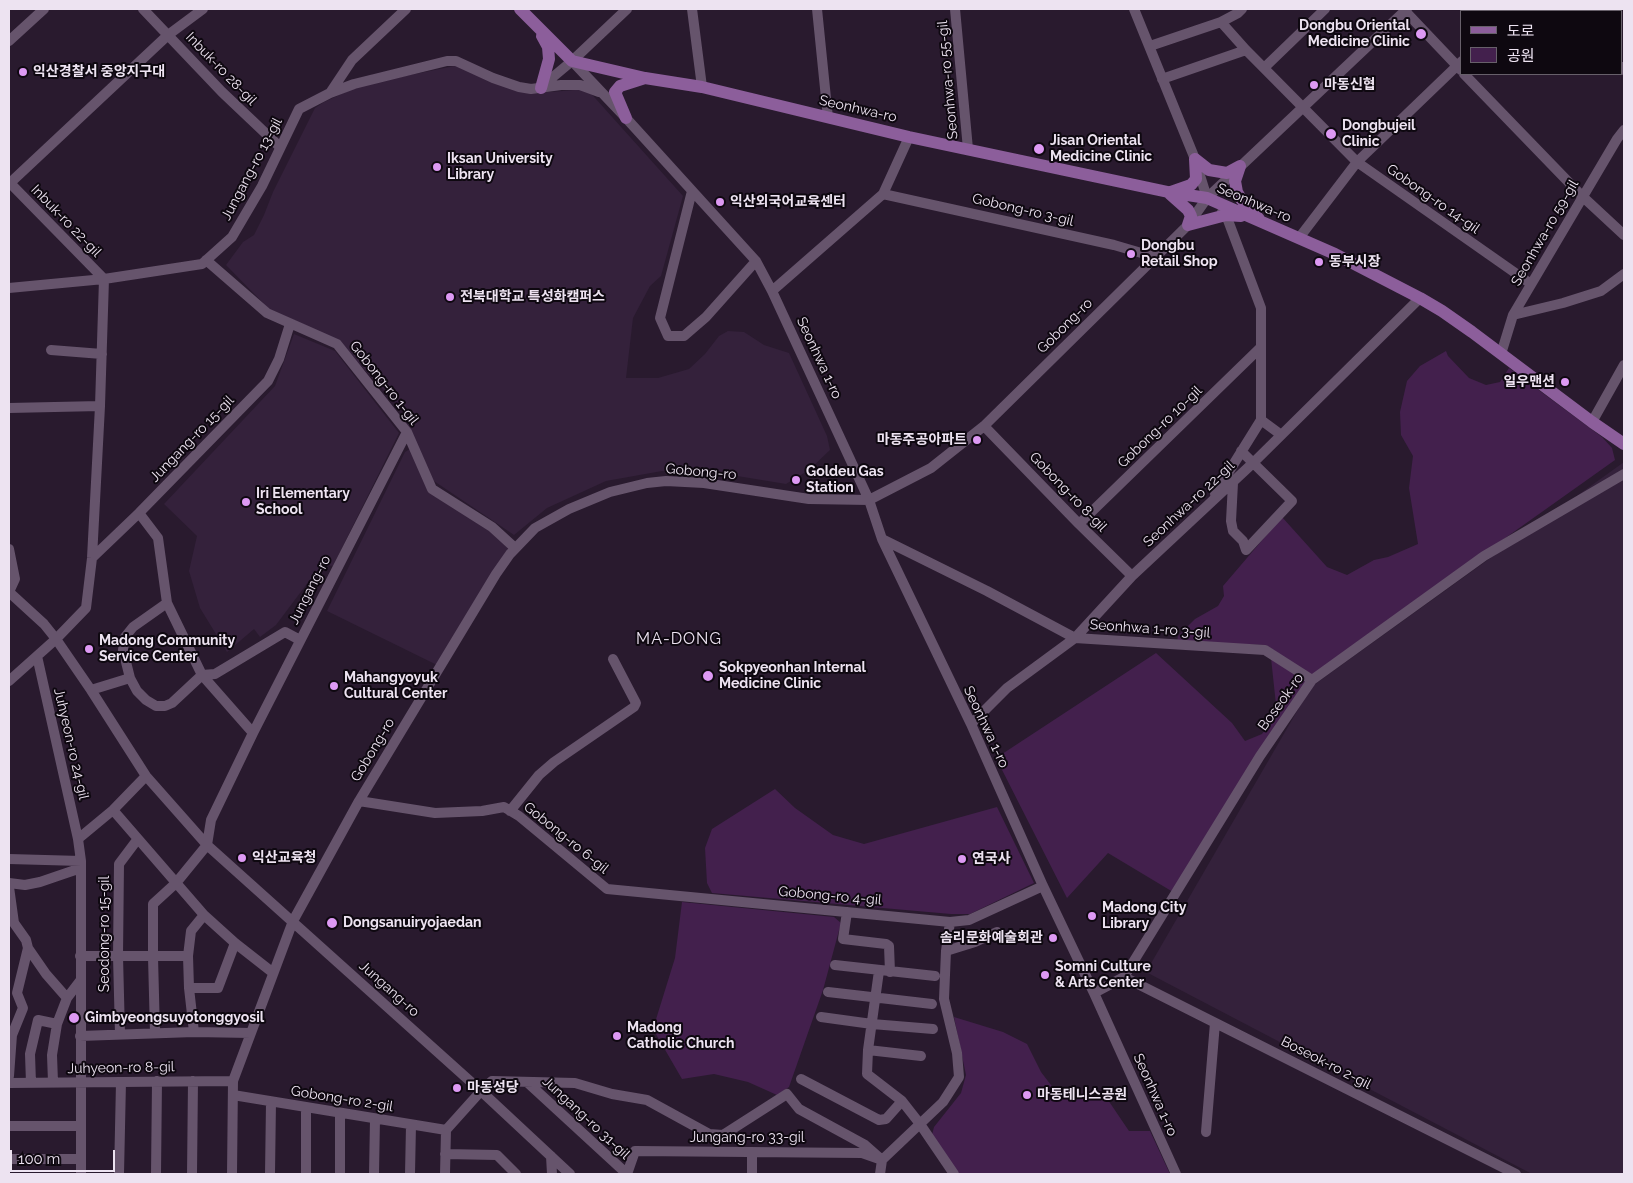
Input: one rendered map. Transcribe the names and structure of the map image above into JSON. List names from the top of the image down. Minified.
{"streets":{"main road":["Seonhwa-ro"],"street":["Inbuk-ro 28-gil","Seonhwa-ro 55-gil","Jungang-ro 13-gil","Gobong-ro 14-gil","Gobong-ro 3-gil","Inbuk-ro 22-gil","Seonhwa-ro 59-gil","Gobong-ro","Seonhwa 1-ro","Gobong-ro 1-gil","Gobong-ro 10-gil","Jungang-ro 15-gil","Gobong-ro 8-gil","Seonhwa-ro 22-gil","Jungang-ro","Seonhwa 1-ro 3-gil","Boseok-ro","Juhyeon-ro 24-gil","Gobong-ro 6-gil","Gobong-ro 4-gil","Seodong-ro 15-gil","Boseok-ro 2-gil","Juhyeon-ro 8-gil","Gobong-ro 2-gil","Jungang-ro 31-gil","Jungang-ro 33-gil"]},"crossings":[["Inbuk-ro 28-gil","Jungang-ro 13-gil"],["Seonhwa-ro 55-gil","Seonhwa-ro"],["Seonhwa-ro","Seonhwa-ro 59-gil"],["Seonhwa-ro","Gobong-ro"],["Seonhwa-ro","Seonhwa 1-ro"],["Seonhwa-ro","Seonhwa-ro 22-gil"],["Jungang-ro 13-gil","Inbuk-ro 22-gil"],["Jungang-ro 13-gil","Seonhwa 1-ro"],["Jungang-ro 13-gil","Gobong-ro 1-gil"],["Gobong-ro 14-gil","Seonhwa-ro 59-gil"],["Gobong-ro 14-gil","Gobong-ro"],["Gobong-ro 3-gil","Gobong-ro"],["Gobong-ro","Seonhwa 1-ro"],["Gobong-ro","Gobong-ro 1-gil"],["Gobong-ro","Gobong-ro 8-gil"],["Gobong-ro","Jungang-ro"],["Gobong-ro","Gobong-ro 6-gil"],["Gobong-ro","Juhyeon-ro 8-gil"],["Gobong-ro","Gobong-ro 2-gil"],["Seonhwa 1-ro","Seonhwa-ro 22-gil"],["Seonhwa 1-ro","Seonhwa 1-ro 3-gil"],["Seonhwa 1-ro","Gobong-ro 4-gil"],["Gobong-ro 1-gil","Jungang-ro 15-gil"],["Gobong-ro 1-gil","Jungang-ro"],["Gobong-ro 10-gil","Gobong-ro 8-gil"],["Gobong-ro 8-gil","Seonhwa-ro 22-gil"],["Seonhwa-ro 22-gil","Seonhwa 1-ro 3-gil"],["Seonhwa 1-ro 3-gil","Boseok-ro"],["Boseok-ro","Boseok-ro 2-gil"],["Juhyeon-ro 24-gil","Juhyeon-ro 8-gil"],["Gobong-ro 6-gil","Gobong-ro 4-gil"],["Jungang-ro 31-gil","Jungang-ro 33-gil"]],"districts":["MA-DONG"],"places":["Dongbu Oriental Medicine Clinic","익산경찰서 중앙지구대","마동신협","Dongbujeil Clinic","Jisan Oriental Medicine Clinic","Iksan University Library","익산외국어교육센터","Dongbu Retail Shop","동부시장","전북대학교 특성화캠퍼스","일우맨션","마동주공아파트","Goldeu Gas Station","Iri Elementary School","Madong Community Service Center","Sokpyeonhan Internal Medicine Clinic","Mahangyoyuk Cultural Center","익산교육청","연국사","Madong City Library","Dongsanuiryojaedan","솜리문화예술회관","Somni Culture & Arts Center","Gimbyeongsuyotonggyosil","Madong Catholic Church","마동성당","마동테니스공원"],"legend":["도로","공원"],"scale_bar":"100 m"}
